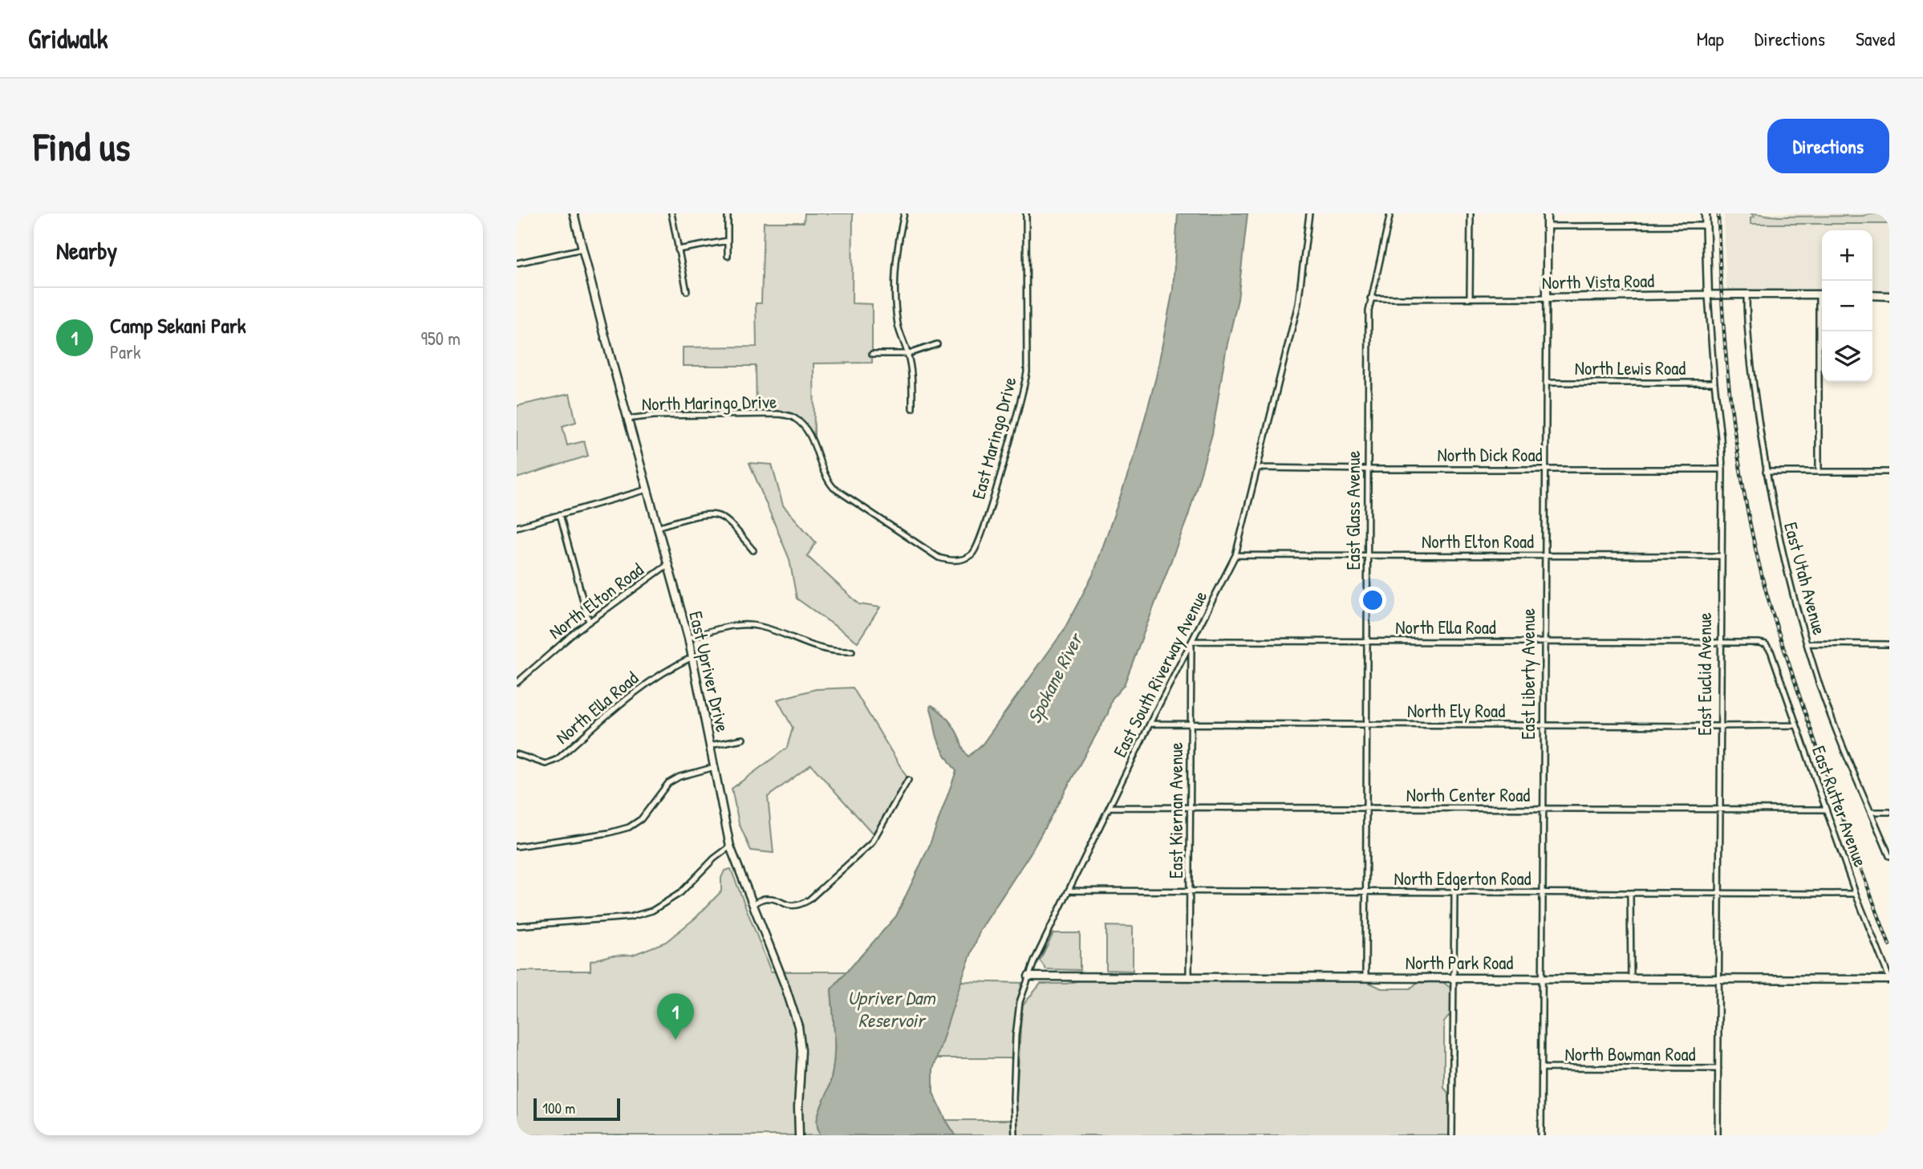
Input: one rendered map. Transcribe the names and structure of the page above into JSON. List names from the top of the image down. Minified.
{"streets":{"street":["North Vista Road","North Lewis Road","North Maringo Drive","East Maringo Drive","North Dick Road","East Glass Avenue","North Elton Road","East Utah Avenue","North Ella Road","East Upriver Drive","East South Riverway Avenue","East Liberty Avenue","East Euclid Avenue","North Ely Road","North Center Road","East Rutter Avenue","East Kiernan Avenue","North Edgerton Road","North Park Road","North Bowman Road"]},"crossings":[["North Vista Road","East Glass Avenue"],["North Vista Road","East Utah Avenue"],["North Vista Road","East Liberty Avenue"],["North Vista Road","East Euclid Avenue"],["North Lewis Road","East Liberty Avenue"],["North Lewis Road","East Euclid Avenue"],["North Maringo Drive","East Maringo Drive"],["North Maringo Drive","East Upriver Drive"],["North Dick Road","East Glass Avenue"],["North Dick Road","East South Riverway Avenue"],["North Dick Road","East Liberty Avenue"],["North Dick Road","East Euclid Avenue"],["East Glass Avenue","North Elton Road"],["East Glass Avenue","North Ella Road"],["East Glass Avenue","North Ely Road"],["East Glass Avenue","North Center Road"],["East Glass Avenue","North Edgerton Road"],["East Glass Avenue","North Park Road"],["North Elton Road","East Upriver Drive"],["North Elton Road","East South Riverway Avenue"],["North Elton Road","East Liberty Avenue"],["North Elton Road","East Euclid Avenue"],["North Ella Road","East Upriver Drive"],["North Ella Road","East South Riverway Avenue"],["North Ella Road","East Liberty Avenue"],["North Ella Road","East Euclid Avenue"],["North Ella Road","East Rutter Avenue"],["North Ella Road","East Kiernan Avenue"],["East South Riverway Avenue","North Ely Road"],["East South Riverway Avenue","North Center Road"],["East South Riverway Avenue","East Kiernan Avenue"],["East South Riverway Avenue","North Edgerton Road"],["East South Riverway Avenue","North Park Road"],["East Liberty Avenue","North Ely Road"],["East Liberty Avenue","North Center Road"],["East Liberty Avenue","North Edgerton Road"],["East Liberty Avenue","North Park Road"],["East Liberty Avenue","North Bowman Road"],["East Euclid Avenue","North Ely Road"],["East Euclid Avenue","North Center Road"],["East Euclid Avenue","North Edgerton Road"],["East Euclid Avenue","North Park Road"],["East Euclid Avenue","North Bowman Road"],["North Ely Road","East Rutter Avenue"],["North Ely Road","East Kiernan Avenue"],["North Center Road","East Rutter Avenue"],["North Center Road","East Kiernan Avenue"],["East Rutter Avenue","North Edgerton Road"],["East Rutter Avenue","North Park Road"],["East Kiernan Avenue","North Edgerton Road"],["East Kiernan Avenue","North Park Road"]],"water":["Spokane River","Upriver Dam Reservoir"],"scale_bar":"100 m","page":{"header":"Gridwalk","nav":["Map","Directions","Saved"],"buttons":"Directions","title":"Find us","heading":"Nearby","map_buttons":["+","−"],"list":[{"mark":"1","name":"Camp Sekani Park","note":"Park","value":"950 m"}],"pins":"1","scale":"100 m"}}
